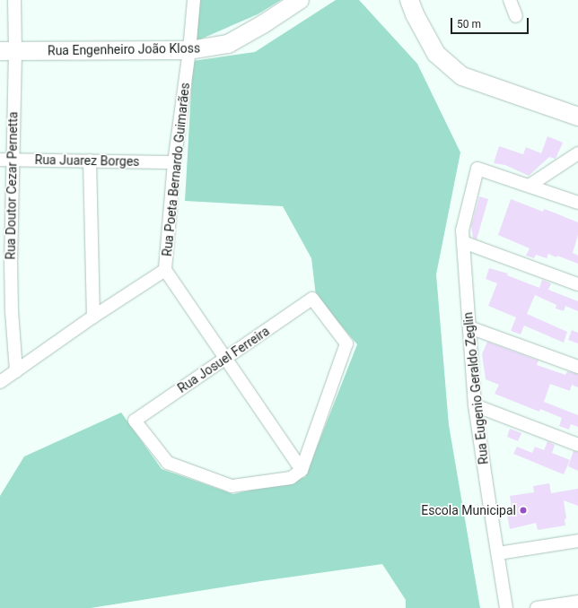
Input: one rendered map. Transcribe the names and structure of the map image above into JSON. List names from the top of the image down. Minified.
{"streets":{"street":["Rua Engenheiro João Kloss","Rua Juarez Borges","Rua Poeta Bernardo Guimarães","Rua Doutor Cezar Pernetta","Rua Josuel Ferreira","Rua Eugenio Geraldo Zeglin"]},"crossings":[["Rua Engenheiro João Kloss","Rua Poeta Bernardo Guimarães"],["Rua Engenheiro João Kloss","Rua Doutor Cezar Pernetta"],["Rua Juarez Borges","Rua Poeta Bernardo Guimarães"],["Rua Juarez Borges","Rua Doutor Cezar Pernetta"],["Rua Poeta Bernardo Guimarães","Rua Josuel Ferreira"]],"places":["Escola Municipal"],"scale_bar":"50 m"}
